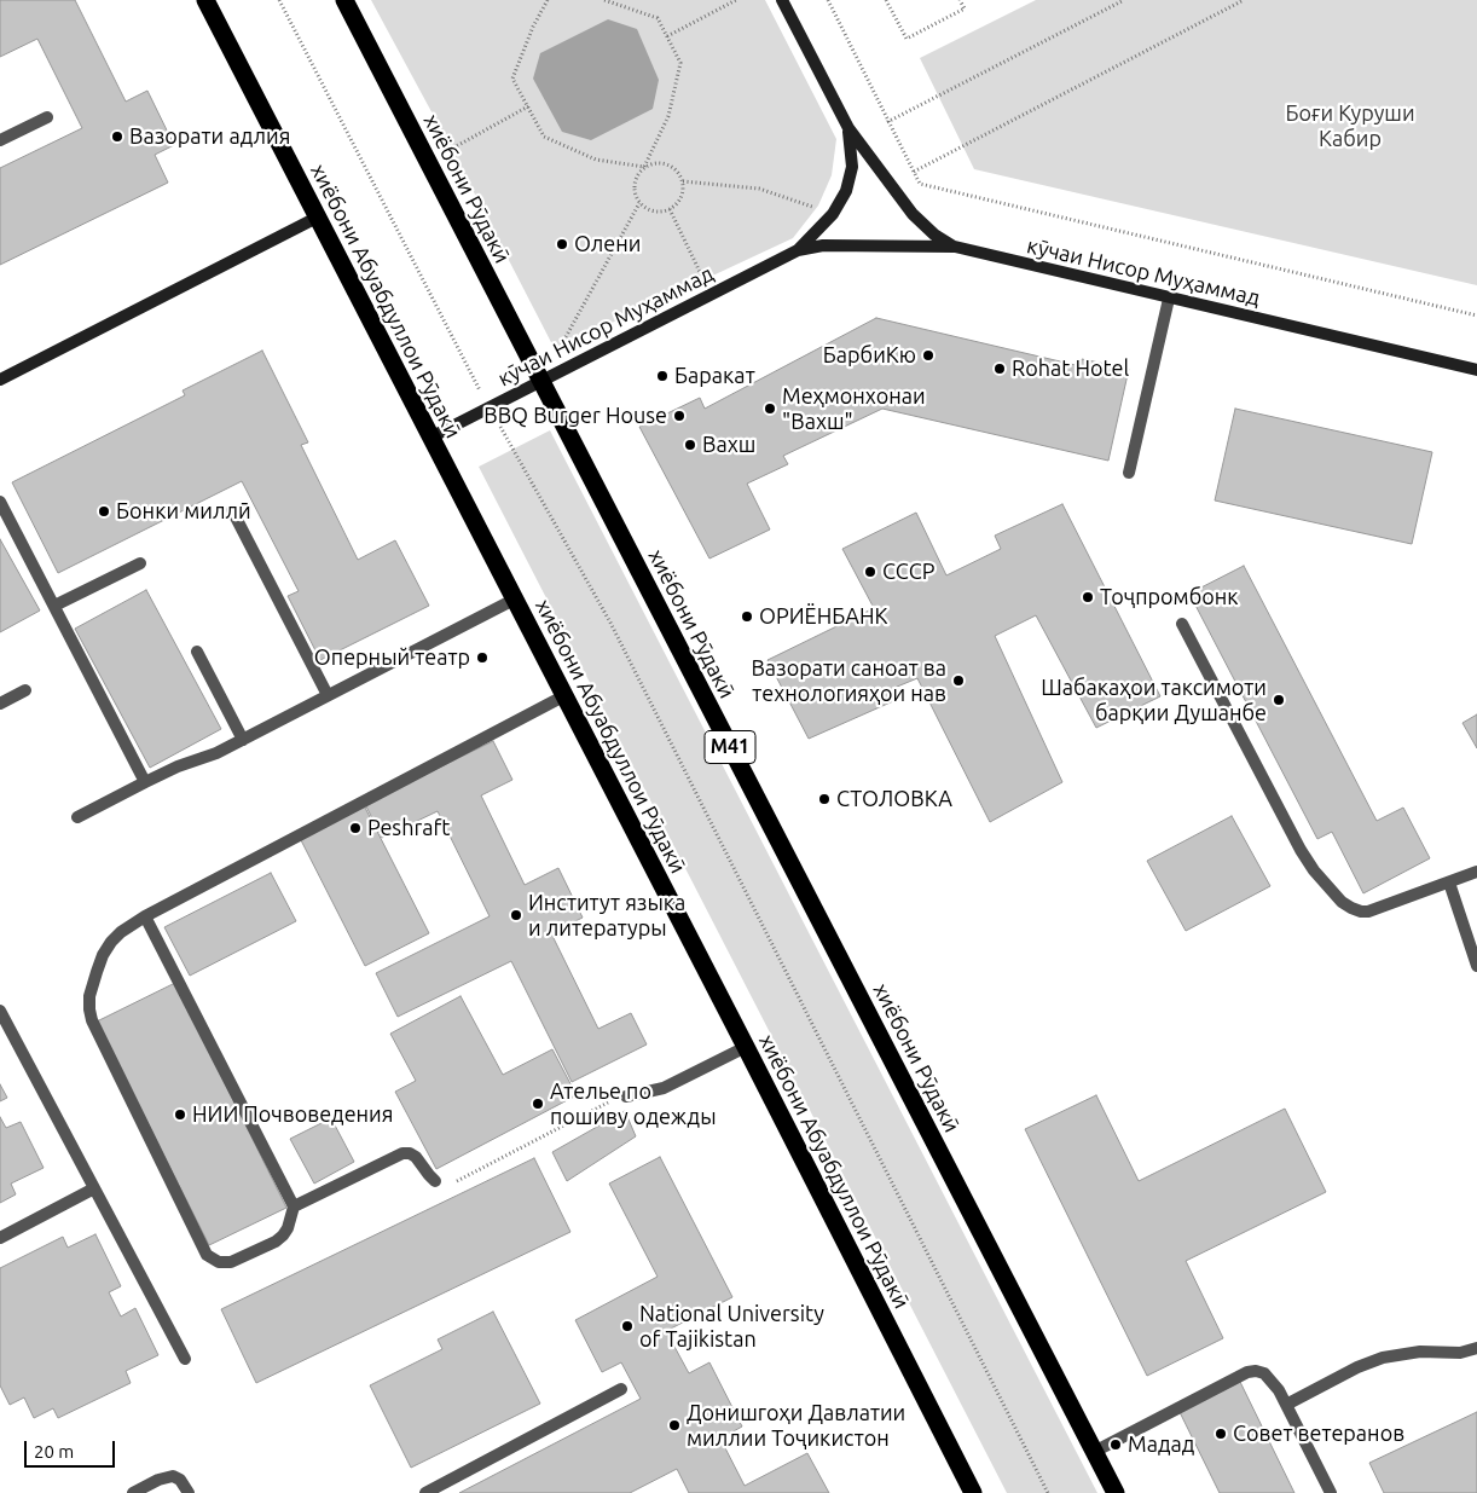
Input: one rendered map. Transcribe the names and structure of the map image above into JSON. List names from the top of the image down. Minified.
{"streets":{"highway":["хиёбони Рӯдакӣ","хиёбони Абуабдуллои Рӯдакӣ","M41"],"street":["кӯчаи Нисор Муҳаммад"]},"crossings":[["хиёбони Рӯдакӣ","кӯчаи Нисор Муҳаммад"],["кӯчаи Нисор Муҳаммад","хиёбони Абуабдуллои Рӯдакӣ"]],"parks":["Боғи Куруши Кабир"],"places":["Вазорати адлия","Олени","БарбиКю","Rohat Hotel","Баракат","Меҳмонхонаи \"Вахш\"","BBQ Burger House","Вахш","Бонки миллӣ","СССР","Тоҷпромбонк","ОРИЁНБАНК","Оперный театр","Вазорати саноат ва технологияҳои нав","Шабакаҳои таксимоти барқии Душанбе","СТОЛОВКА","Peshraft","Институт языка и литературы","Ателье по пошиву одежды","НИИ Почвоведения","National University of Tajikistan","Донишгоҳи Давлатии миллии Тоҷикистон","Совет ветеранов","Мадад"],"scale_bar":"20 m"}
